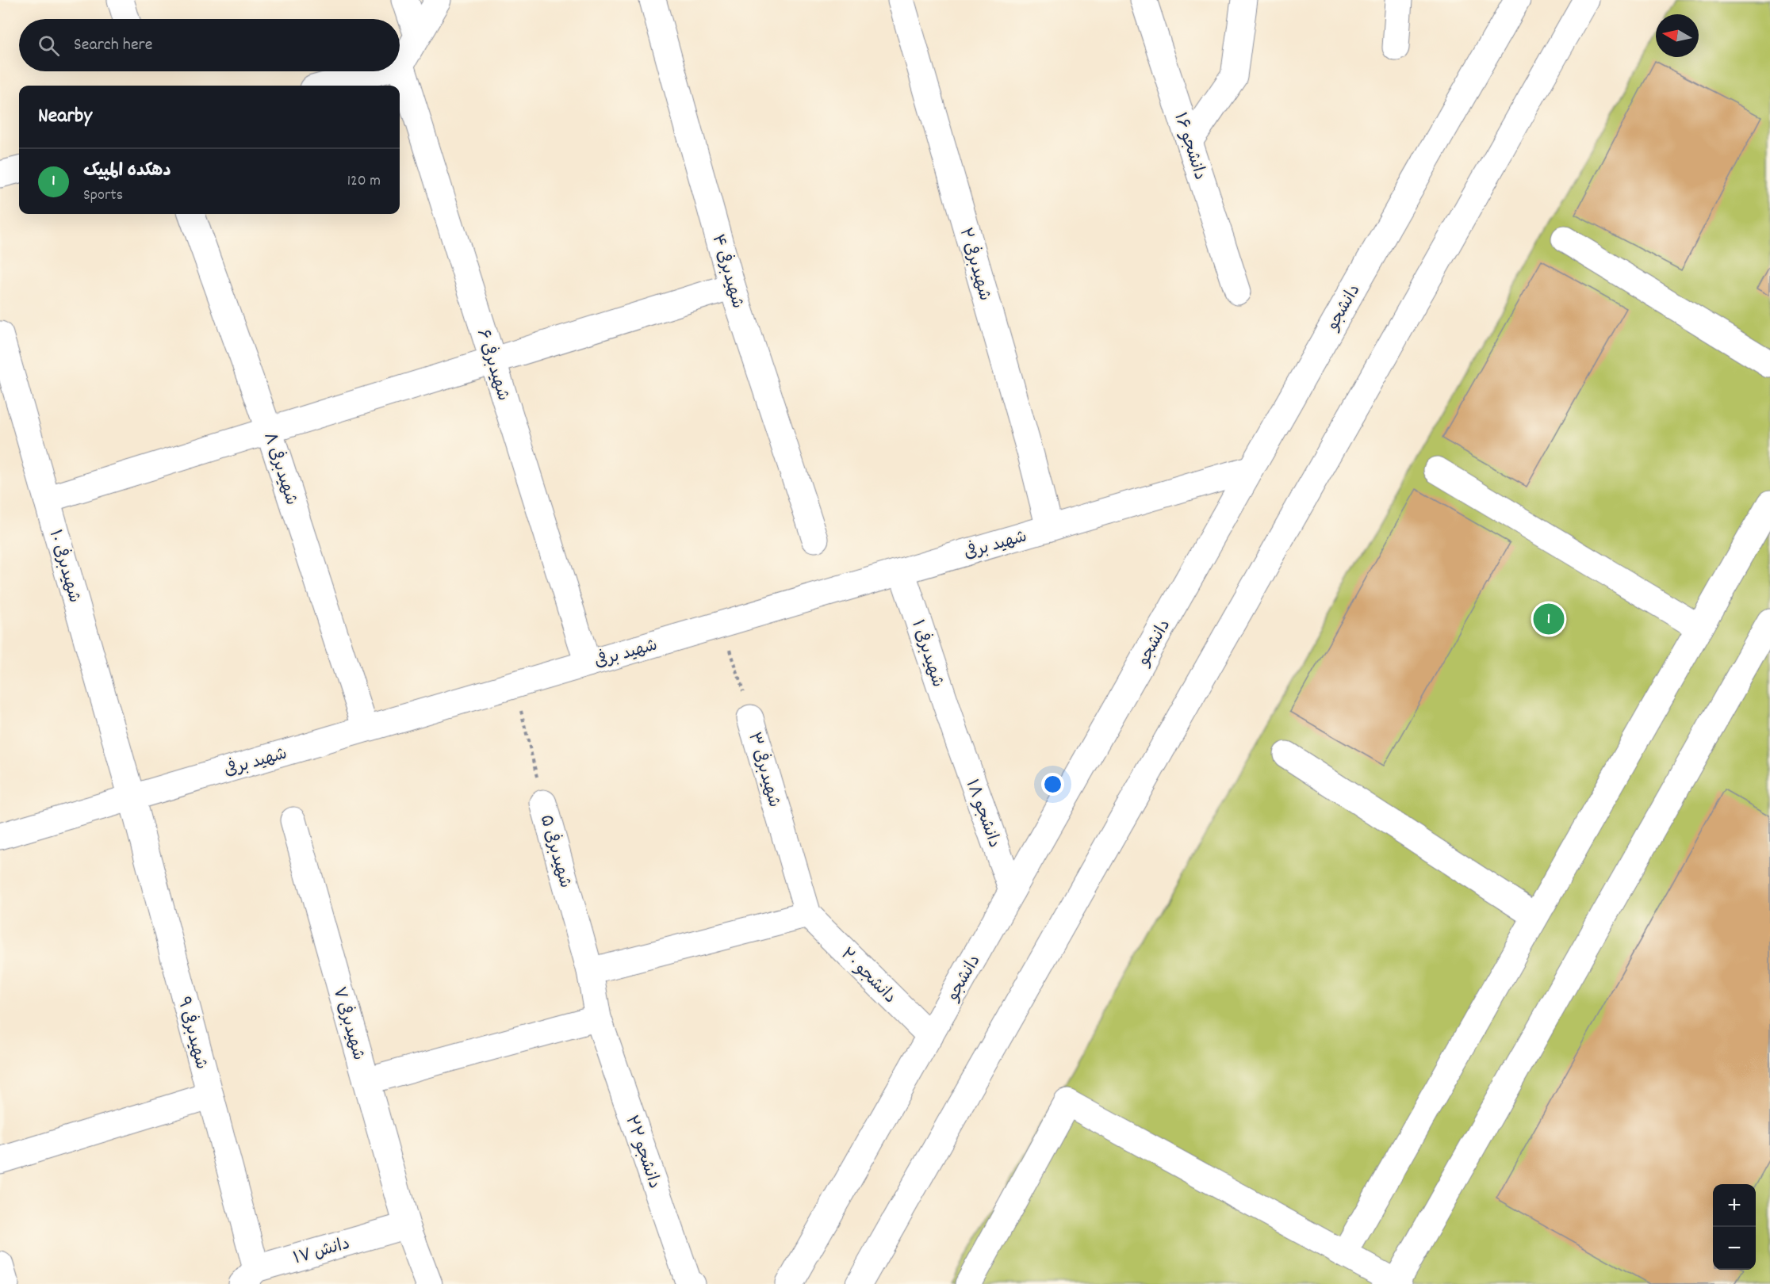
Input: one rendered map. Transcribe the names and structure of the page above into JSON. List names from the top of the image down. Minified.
{"streets":{"street":["دانشجو ۱۶","شهیدبرفی ۲","شهیدبرفی ۴","دانشجو","شهیدبرفی ۶","شهیدبرفی ۸","شهید برفی","شهیدبرفی ۱۰","شهیدبرفی ۱","شهیدبرفی ۳","دانشجو ۱۸","شهیدبرفی ۵","دانشجو ۲۰","شهیدبرفی ۷","شهیدبرفی ۹","دانشجو ۲۲","دانش ۱۷"]},"crossings":[["شهیدبرفی ۲","شهید برفی"],["دانشجو","شهید برفی"],["دانشجو","دانشجو ۱۸"],["دانشجو","دانشجو ۲۰"],["شهیدبرفی ۶","شهید برفی"],["شهیدبرفی ۸","شهید برفی"],["شهید برفی","شهیدبرفی ۱۰"],["شهید برفی","شهیدبرفی ۱"],["شهید برفی","شهیدبرفی ۳"],["شهید برفی","شهیدبرفی ۵"],["شهید برفی","شهیدبرفی ۹"],["شهیدبرفی ۱۰","شهیدبرفی ۹"],["شهیدبرفی ۱","دانشجو ۱۸"],["شهیدبرفی ۳","دانشجو ۲۰"],["شهیدبرفی ۵","دانشجو ۲۲"],["شهیدبرفی ۷","دانش ۱۷"],["شهیدبرفی ۹","دانش ۱۷"]],"north":"left","page":{"search":"Search here","heading":"Nearby","list":[{"mark":"1","name":"دهکده المپیک","note":"Sports","value":"120 m"}],"pins":"1","map_buttons":["+","−"]}}
